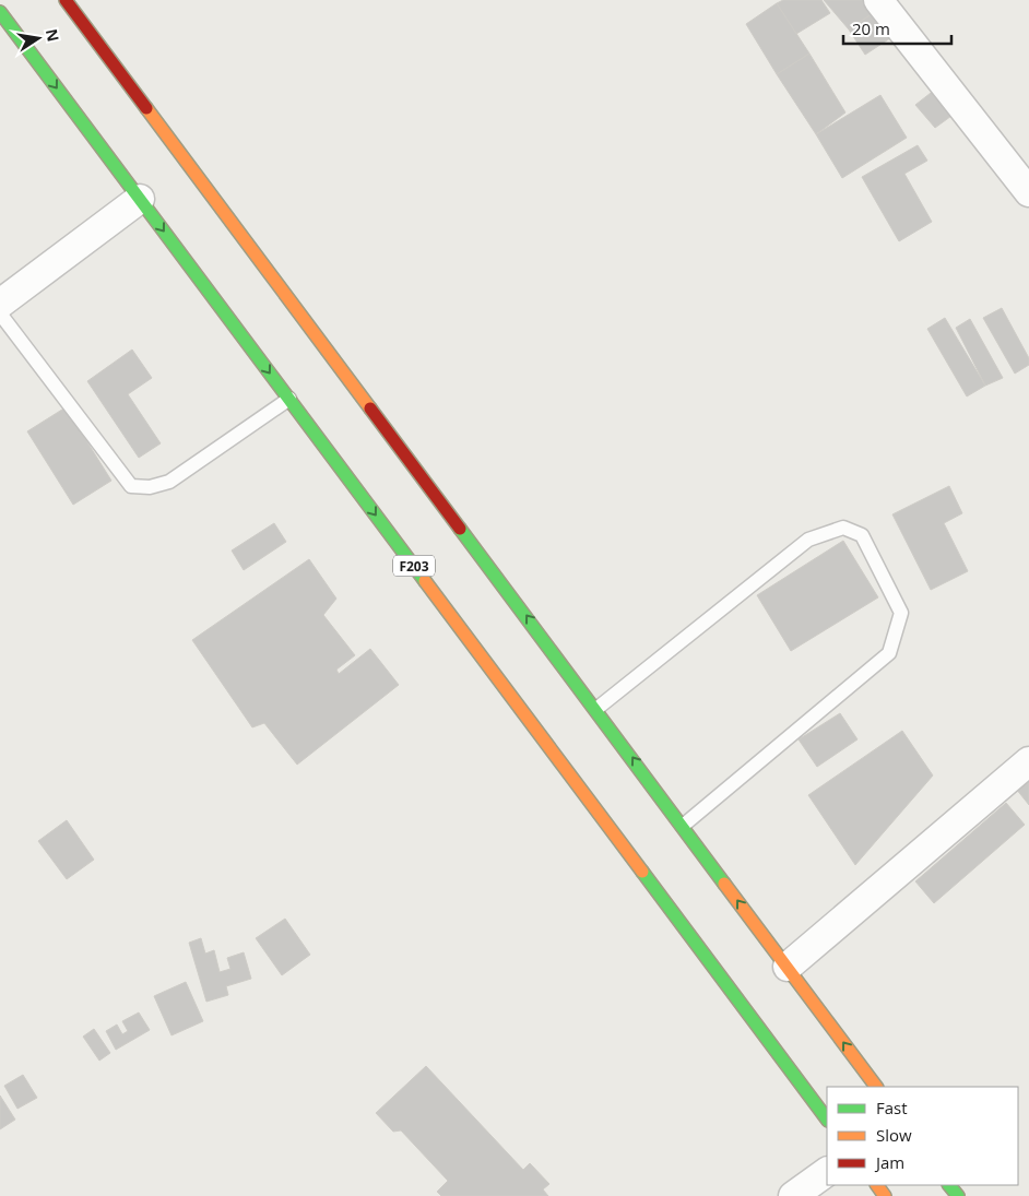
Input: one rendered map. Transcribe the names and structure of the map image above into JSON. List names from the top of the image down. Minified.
{"streets":{"main road":["F203"]},"legend":["Fast","Slow","Jam"],"scale_bar":"20 m","north":"right"}
